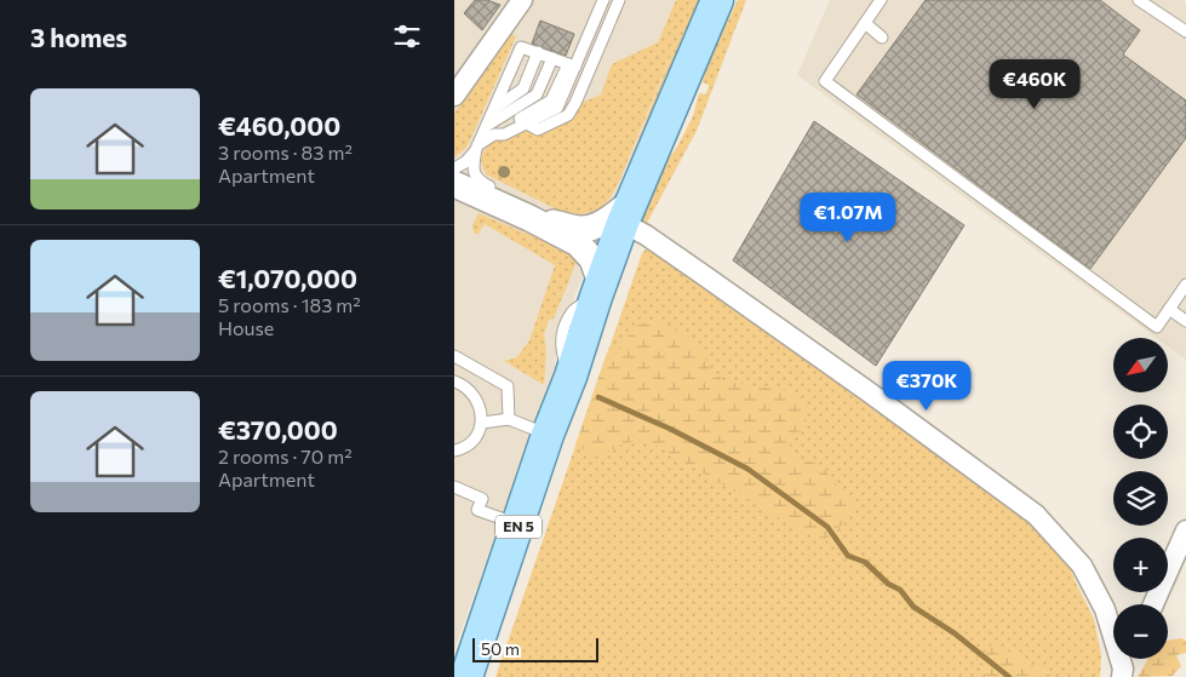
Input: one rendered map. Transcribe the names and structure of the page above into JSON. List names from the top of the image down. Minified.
{"streets":{"main road":["EN 5"]},"scale_bar":"50 m","north":"bottom left","page":{"heading":"3 homes","price":["€460K","€1.07M","€370K"],"list":[{"name":"€460,000","note":"3 rooms · 83 m² · Apartment"},{"name":"€1,070,000","note":"5 rooms · 183 m² · House"},{"name":"€370,000","note":"2 rooms · 70 m² · Apartment"}],"map_buttons":["+","−"],"scale":"50 m"}}
